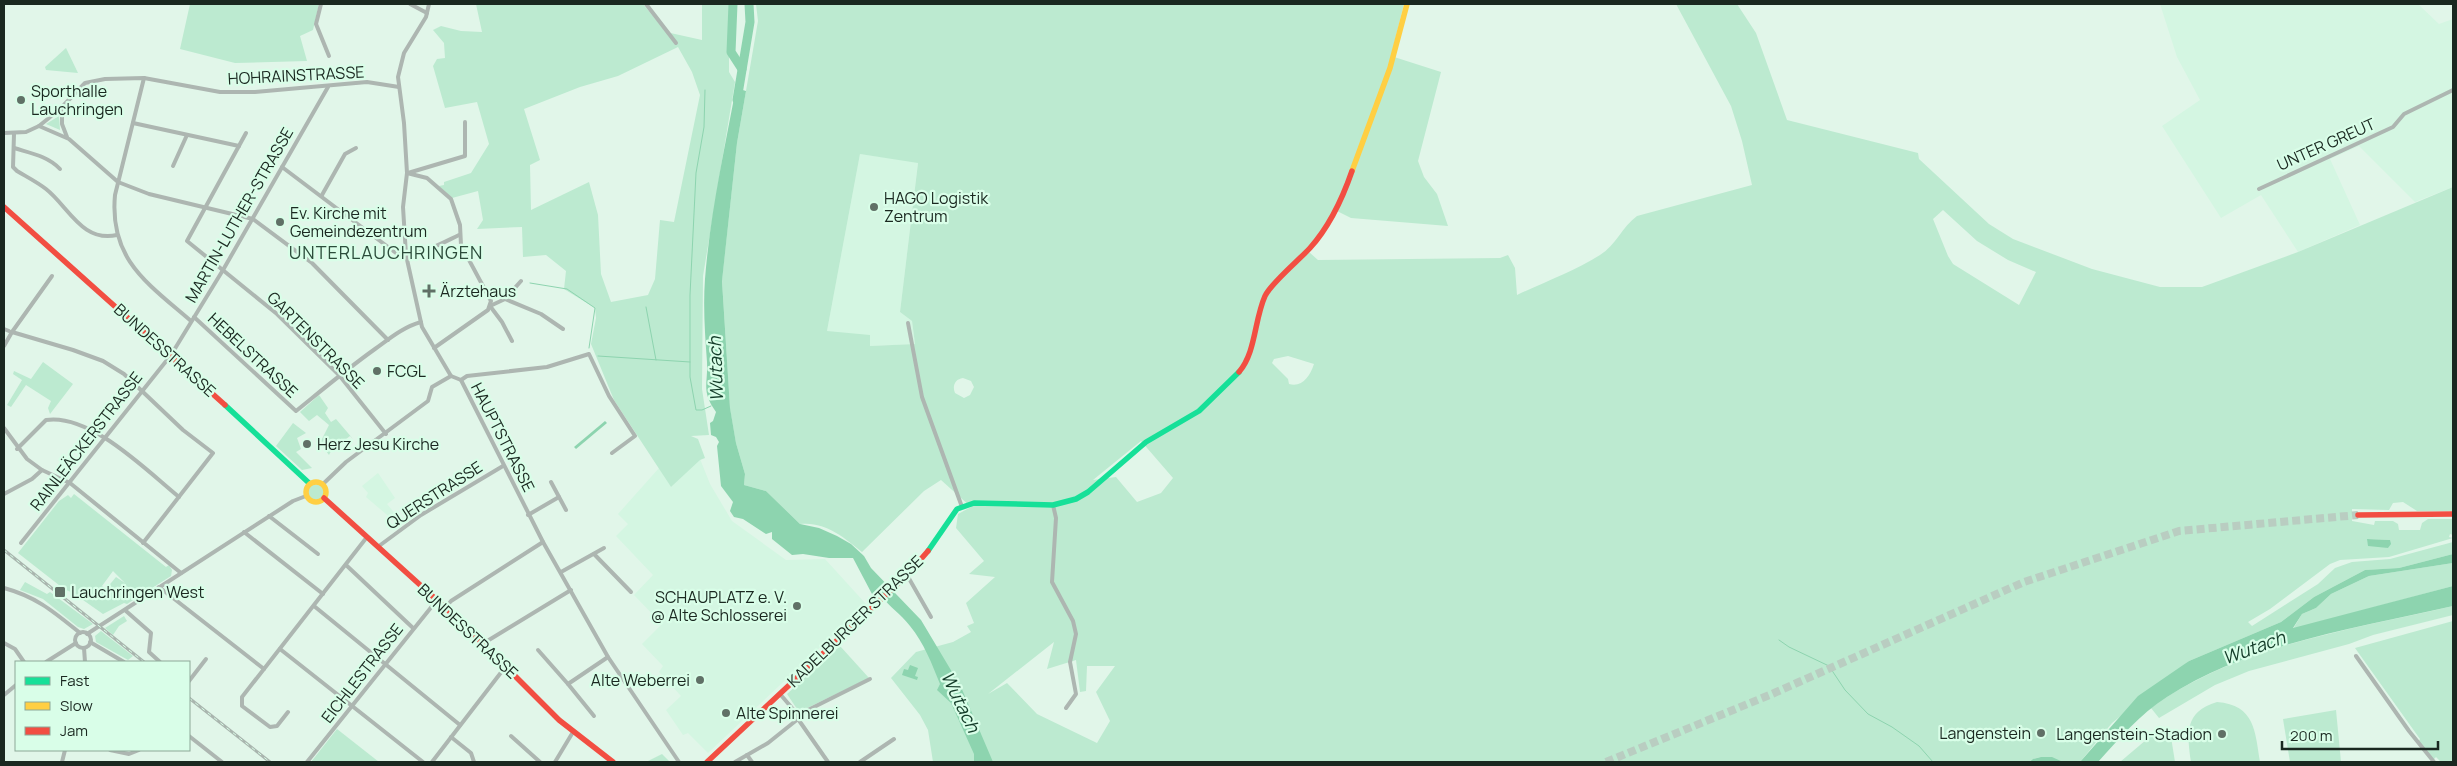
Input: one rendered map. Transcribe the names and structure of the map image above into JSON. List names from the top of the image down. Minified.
{"streets":{"main road":["BUNDESSTRASSE","KADELBURGER STRASSE"],"street":["HOHRAINSTRASSE","UNTER GREUT","MARTIN-LUTHER-STRASSE","GARTENSTRASSE","HEBELSTRASSE","HAUPTSTRASSE","RAINLEÄCKERSTRASSE","QUERSTRASSE","EICHLESTRASSE"]},"crossings":[["HOHRAINSTRASSE","MARTIN-LUTHER-STRASSE"],["HOHRAINSTRASSE","HEBELSTRASSE"],["HOHRAINSTRASSE","HAUPTSTRASSE"],["MARTIN-LUTHER-STRASSE","GARTENSTRASSE"],["MARTIN-LUTHER-STRASSE","BUNDESSTRASSE"],["MARTIN-LUTHER-STRASSE","HEBELSTRASSE"],["MARTIN-LUTHER-STRASSE","RAINLEÄCKERSTRASSE"],["GARTENSTRASSE","HEBELSTRASSE"],["BUNDESSTRASSE","RAINLEÄCKERSTRASSE"],["BUNDESSTRASSE","QUERSTRASSE"],["BUNDESSTRASSE","EICHLESTRASSE"],["HAUPTSTRASSE","QUERSTRASSE"]],"districts":["UNTERLAUCHRINGEN"],"water":["Wutach"],"places":{"other":["Sporthalle Lauchringen","HAGO Logistik Zentrum","Ev. Kirche mit Gemeindezentrum","FCGL","Herz Jesu Kirche","SCHAUPLATZ e. V. @ Alte Schlosserei","Alte Weberrei","Alte Spinnerei","Langenstein","Langenstein-Stadion"],"health":["Ärztehaus"],"transit":["Lauchringen West"]},"legend":["Fast","Slow","Jam"],"scale_bar":"200 m"}
